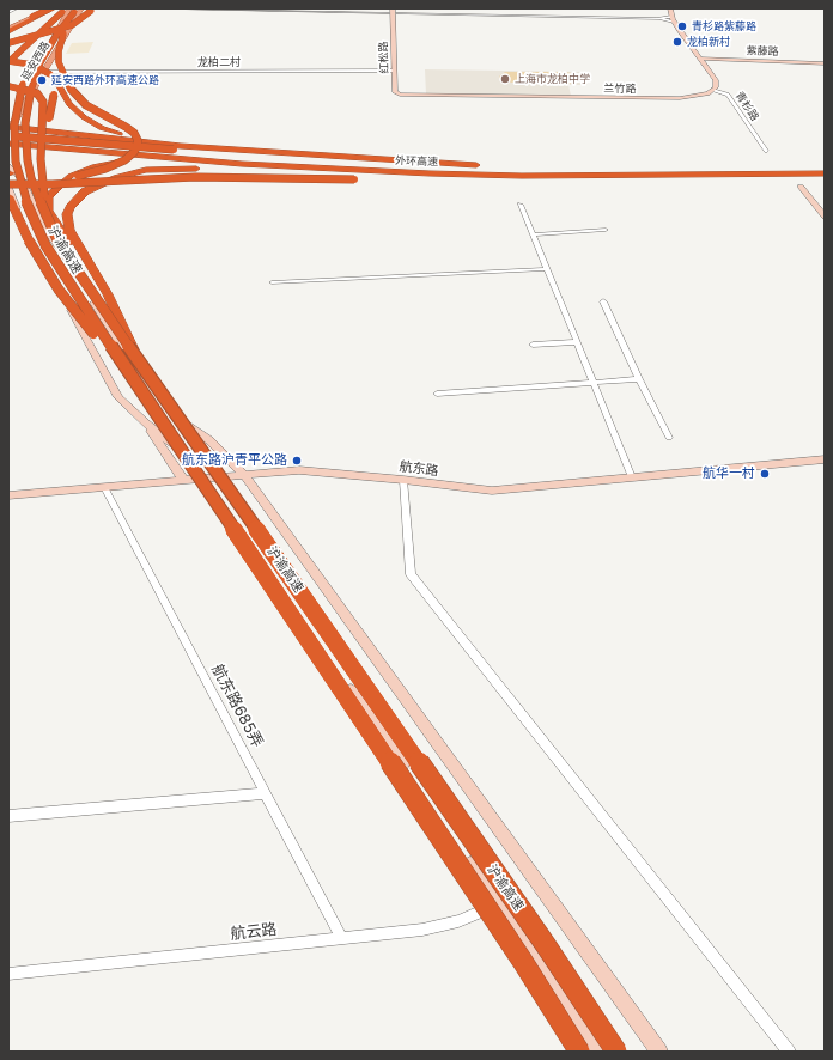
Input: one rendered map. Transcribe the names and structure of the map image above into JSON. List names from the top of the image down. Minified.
{"streets":{"highway":["外环高速","沪渝高速"],"main road":["延安西路"],"street":["紫藤路","红松路","龙柏二村","兰竹路","青杉路","航东路","航东路685弄","航云路"]},"crossings":[["紫藤路","青杉路"],["红松路","龙柏二村"],["红松路","兰竹路"],["延安西路","龙柏二村"],["延安西路","沪渝高速"],["龙柏二村","沪渝高速"],["兰竹路","青杉路"],["外环高速","沪渝高速"],["航东路","航东路685弄"],["航东路685弄","航云路"]],"places":["青杉路紫藤路","龙柏新村","上海市龙柏中学","延安西路外环高速公路","航东路沪青平公路","航华一村"]}
